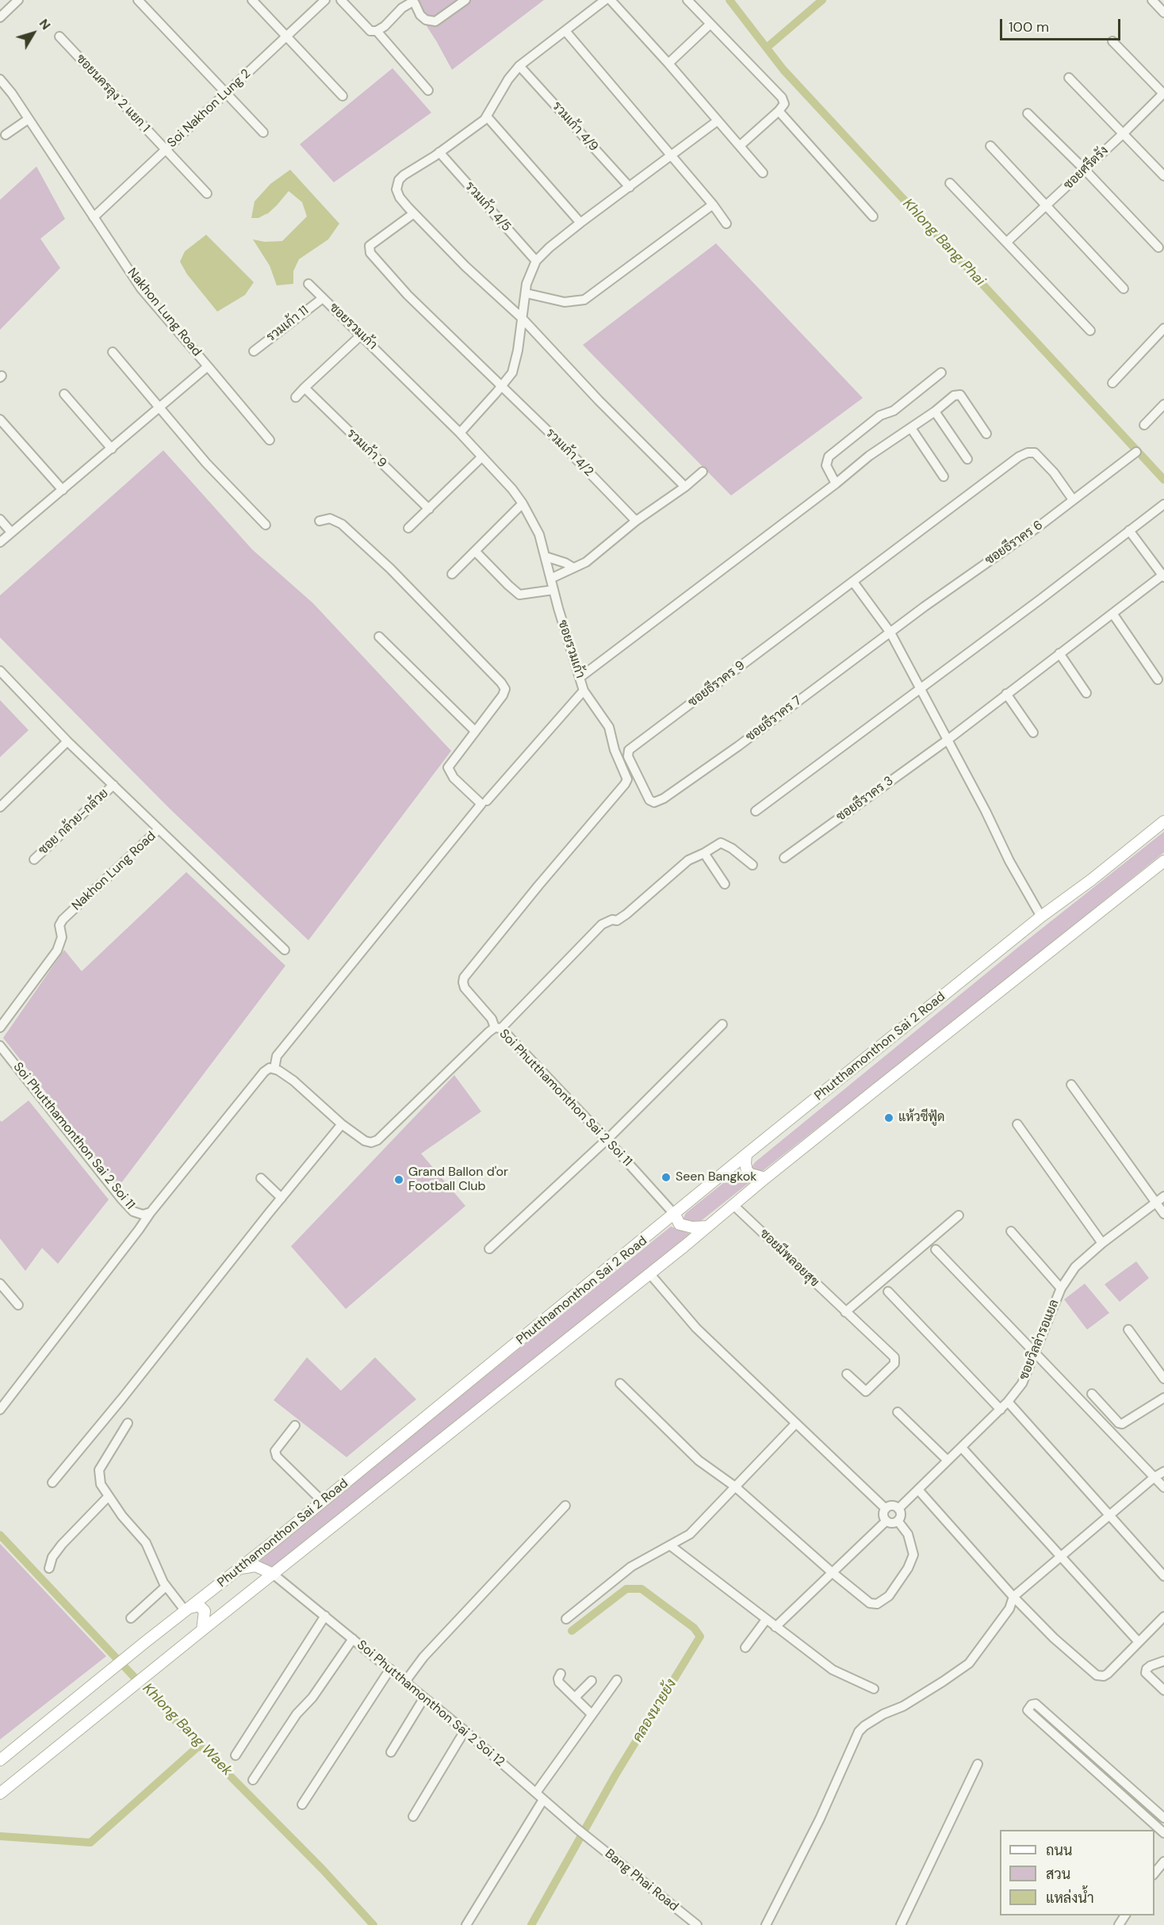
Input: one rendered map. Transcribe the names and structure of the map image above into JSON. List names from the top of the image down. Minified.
{"streets":{"main road":["Phutthamonthon Sai 2 Road"],"street":["ซอยนครลุง 2 แยก 1","Soi Nakhon Lung 2","รวมเก้า 4/9","ซอยศรีตรัง","รวมเก้า 4/5","Nakhon Lung Road","รวมเก้า 11","ซอยรวมเก้า","รวมเก้า 9","รวมเก้า 4/2","ซอยธีราคร 6","ซอยธีราคร 9","ซอยธีราคร 7","ซอยธีราคร 3","ซอย กล้วย-กล้วย","Soi Phutthamonthon Sai 2 Soi 11","ซอยมีพลอยสุข","ซอยวิลล่ารอแยล","Soi Phutthamonthon Sai 2 Soi 12","Bang Phai Road"]},"crossings":[["ซอยนครลุง 2 แยก 1","Soi Nakhon Lung 2"],["Soi Nakhon Lung 2","Nakhon Lung Road"],["Nakhon Lung Road","ซอย กล้วย-กล้วย"],["รวมเก้า 11","ซอยรวมเก้า"],["ซอยรวมเก้า","Soi Phutthamonthon Sai 2 Soi 11"],["ซอยธีราคร 6","ซอยธีราคร 9"],["ซอยธีราคร 6","ซอยธีราคร 7"],["ซอยธีราคร 9","ซอยธีราคร 7"],["Phutthamonthon Sai 2 Road","Soi Phutthamonthon Sai 2 Soi 11"],["Phutthamonthon Sai 2 Road","ซอยมีพลอยสุข"],["Phutthamonthon Sai 2 Road","Soi Phutthamonthon Sai 2 Soi 12"],["Soi Phutthamonthon Sai 2 Soi 12","Bang Phai Road"]],"water":["Khlong Bang Phai","คลองนายย้ง","Khlong Bang Waek"],"places":["แห้วซีฟู้ด","Seen Bangkok","Grand Ballon d'or Football Club"],"legend":["ถนน","สวน","แหล่งน้ำ"],"scale_bar":"100 m","north":"top right"}
